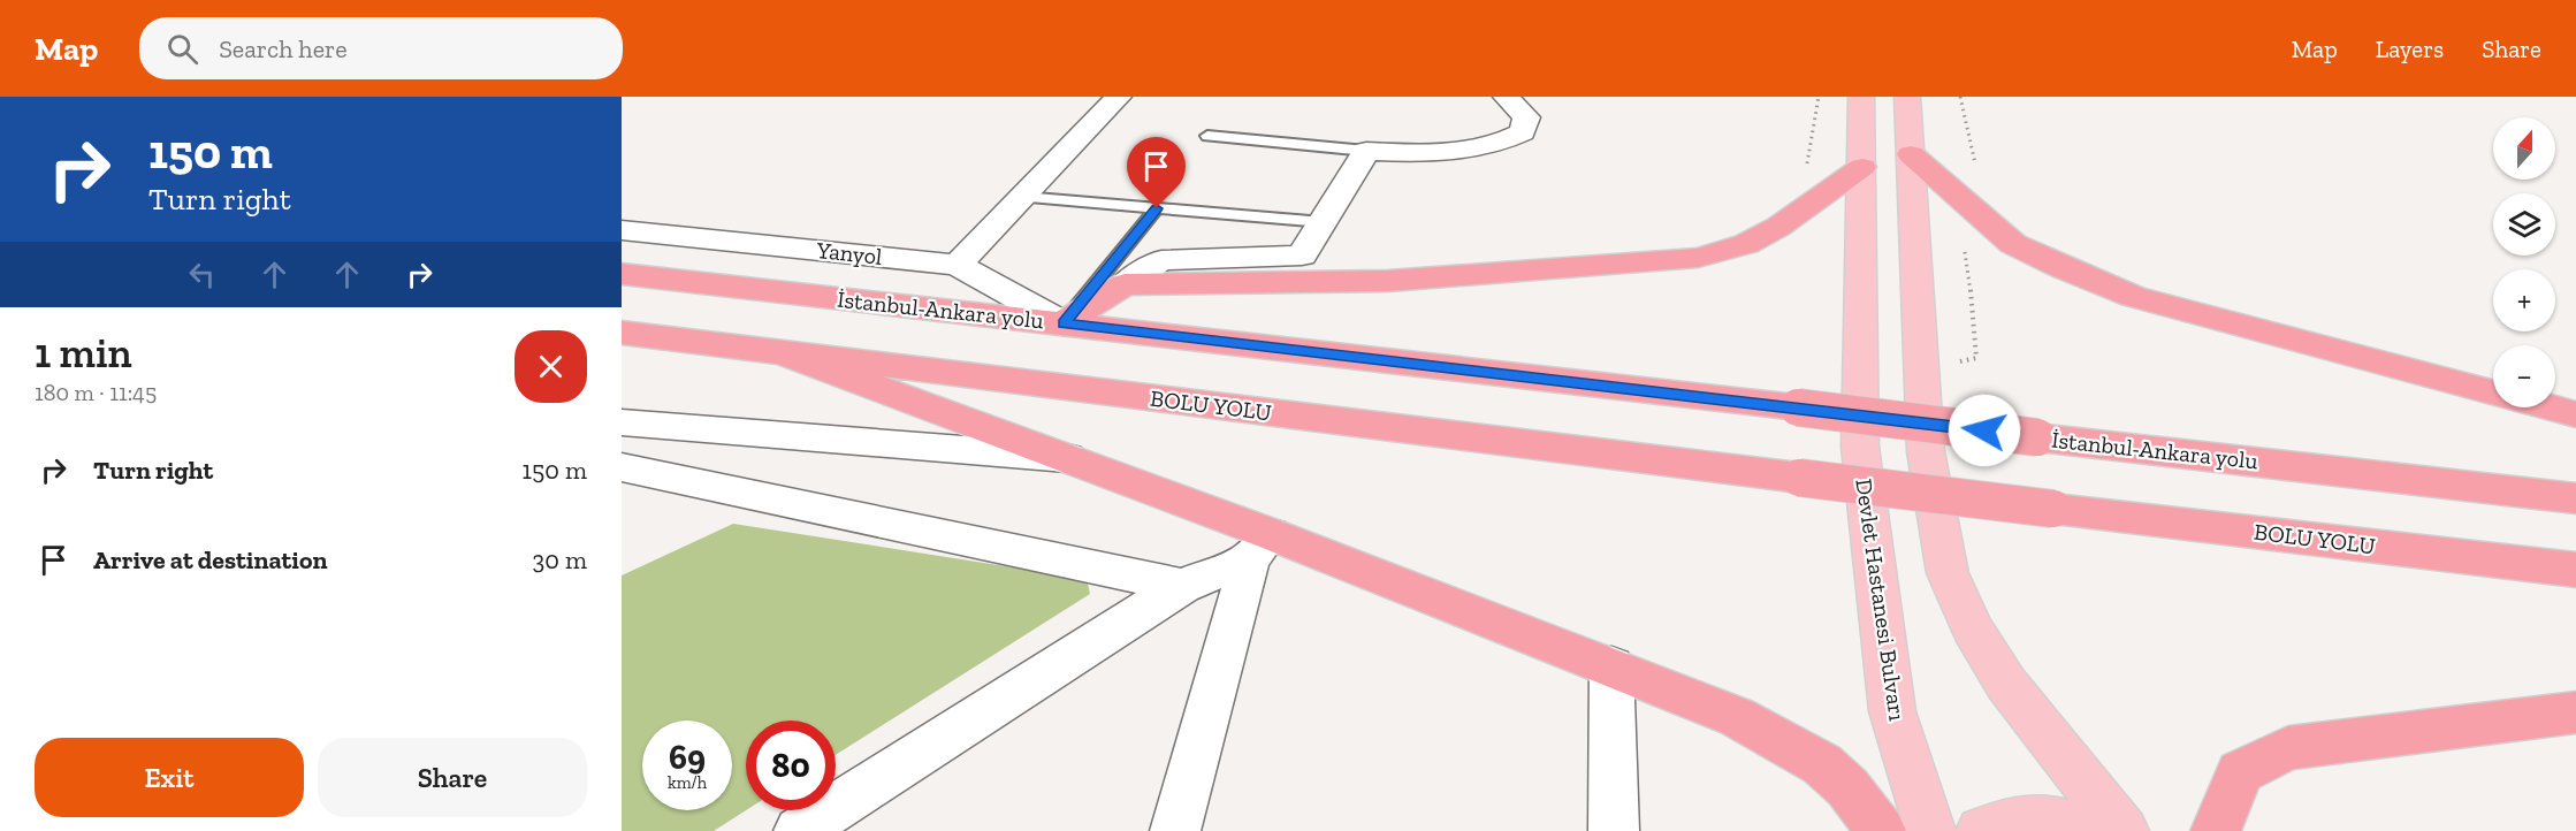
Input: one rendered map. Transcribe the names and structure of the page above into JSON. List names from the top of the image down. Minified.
{"streets":{"highway":["İstanbul-Ankara yolu","BOLU YOLU"],"main road":["Devlet Hastanesi Bulvarı"],"street":["Yanyol"]},"crossings":[["Yanyol","İstanbul-Ankara yolu"]],"north":"top","page":{"header":"Map","search":"Search here","nav":["Map","Layers","Share"],"turn":["150 m","Turn right"],"map_buttons":["+","−"],"heading":["1 min","180 m · 11:45"],"list":[{"name":"Turn right","value":"150 m"},{"name":"Arrive at destination","value":"30 m"}],"speed":"69 km/h","limit":"80","buttons":["Exit","Share"]}}
